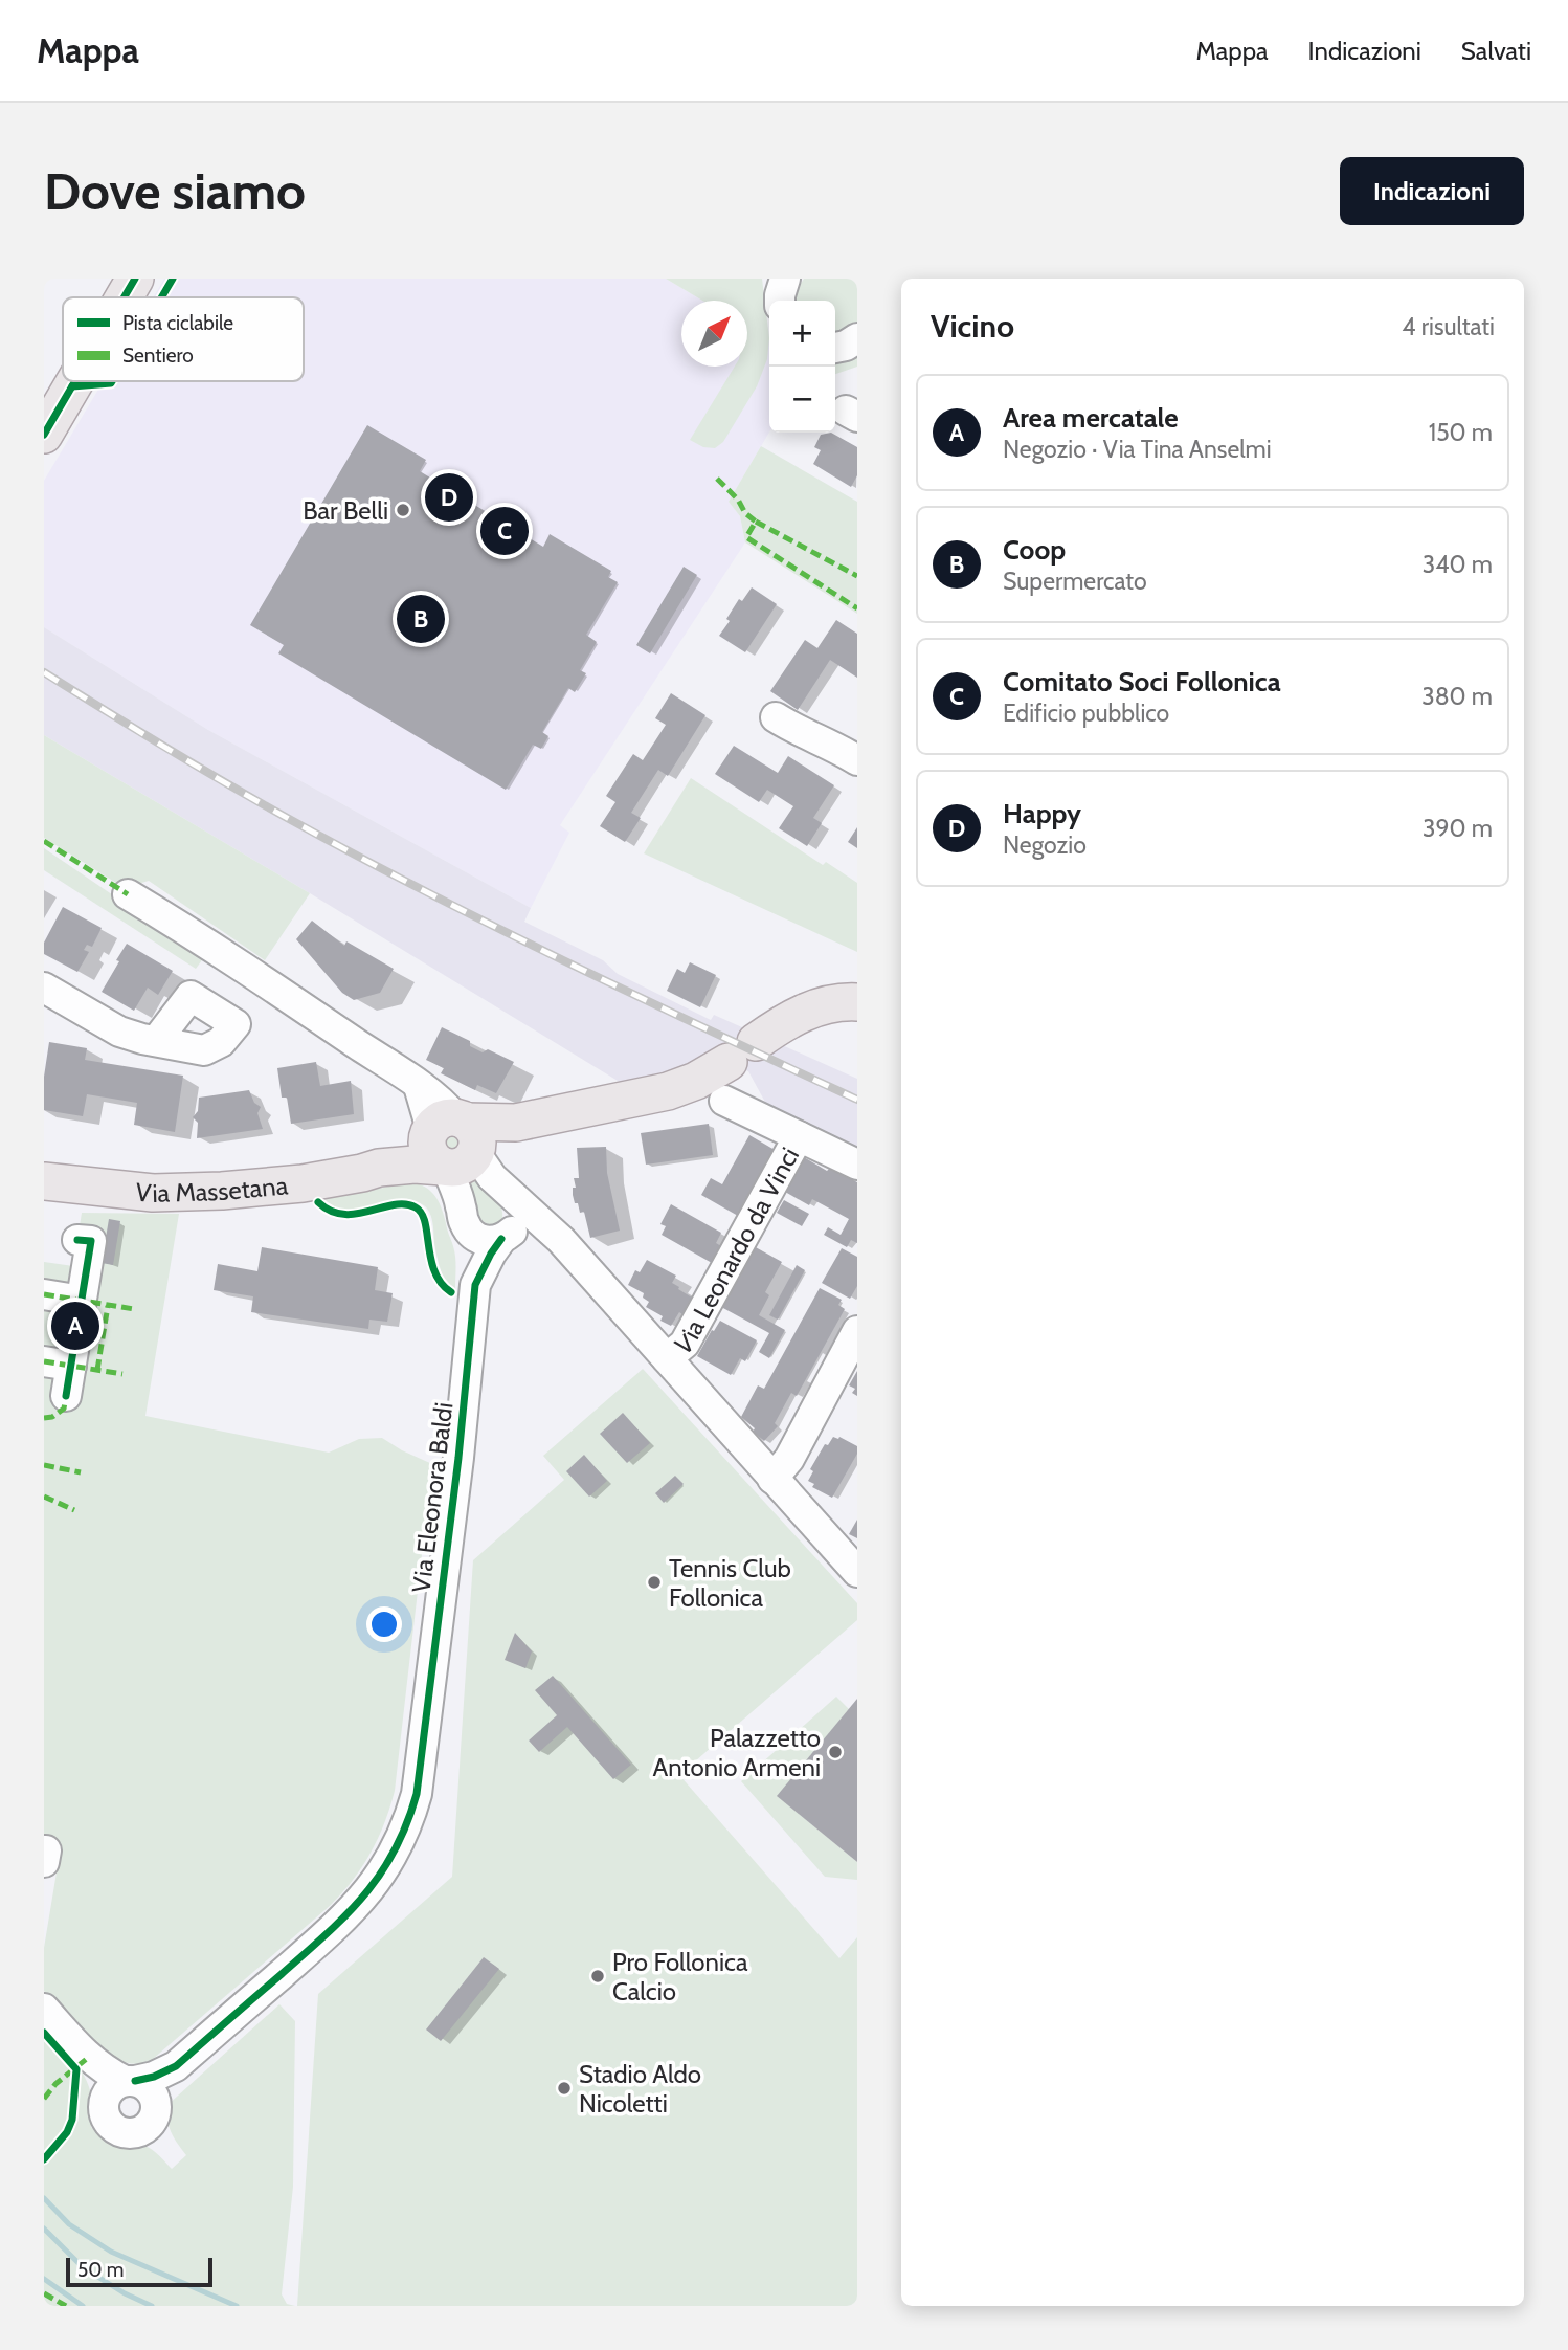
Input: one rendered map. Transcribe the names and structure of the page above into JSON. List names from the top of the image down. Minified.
{"streets":{"main road":["Via Massetana"],"street":["Via Leonardo da Vinci","Via Eleonora Baldi"]},"places":["Bar Belli","Tennis Club Follonica","Palazzetto Antonio Armeni","Pro Follonica Calcio","Stadio Aldo Nicoletti"],"legend":["Pista ciclabile","Sentiero"],"scale_bar":"50 m","north":"top right","page":{"header":"Mappa","nav":["Mappa","Indicazioni","Salvati"],"buttons":"Indicazioni","title":"Dove siamo","heading":["Vicino","4 risultati"],"map_buttons":["+","−"],"list":[{"mark":"A","name":"Area mercatale","note":"Negozio · Via Tina Anselmi","value":"150 m"},{"mark":"B","name":"Coop","note":"Supermercato","value":"340 m"},{"mark":"C","name":"Comitato Soci Follonica","note":"Edificio pubblico","value":"380 m"},{"mark":"D","name":"Happy","note":"Negozio","value":"390 m"}],"pins":["D","C","B","A"],"scale":"50 m"}}
